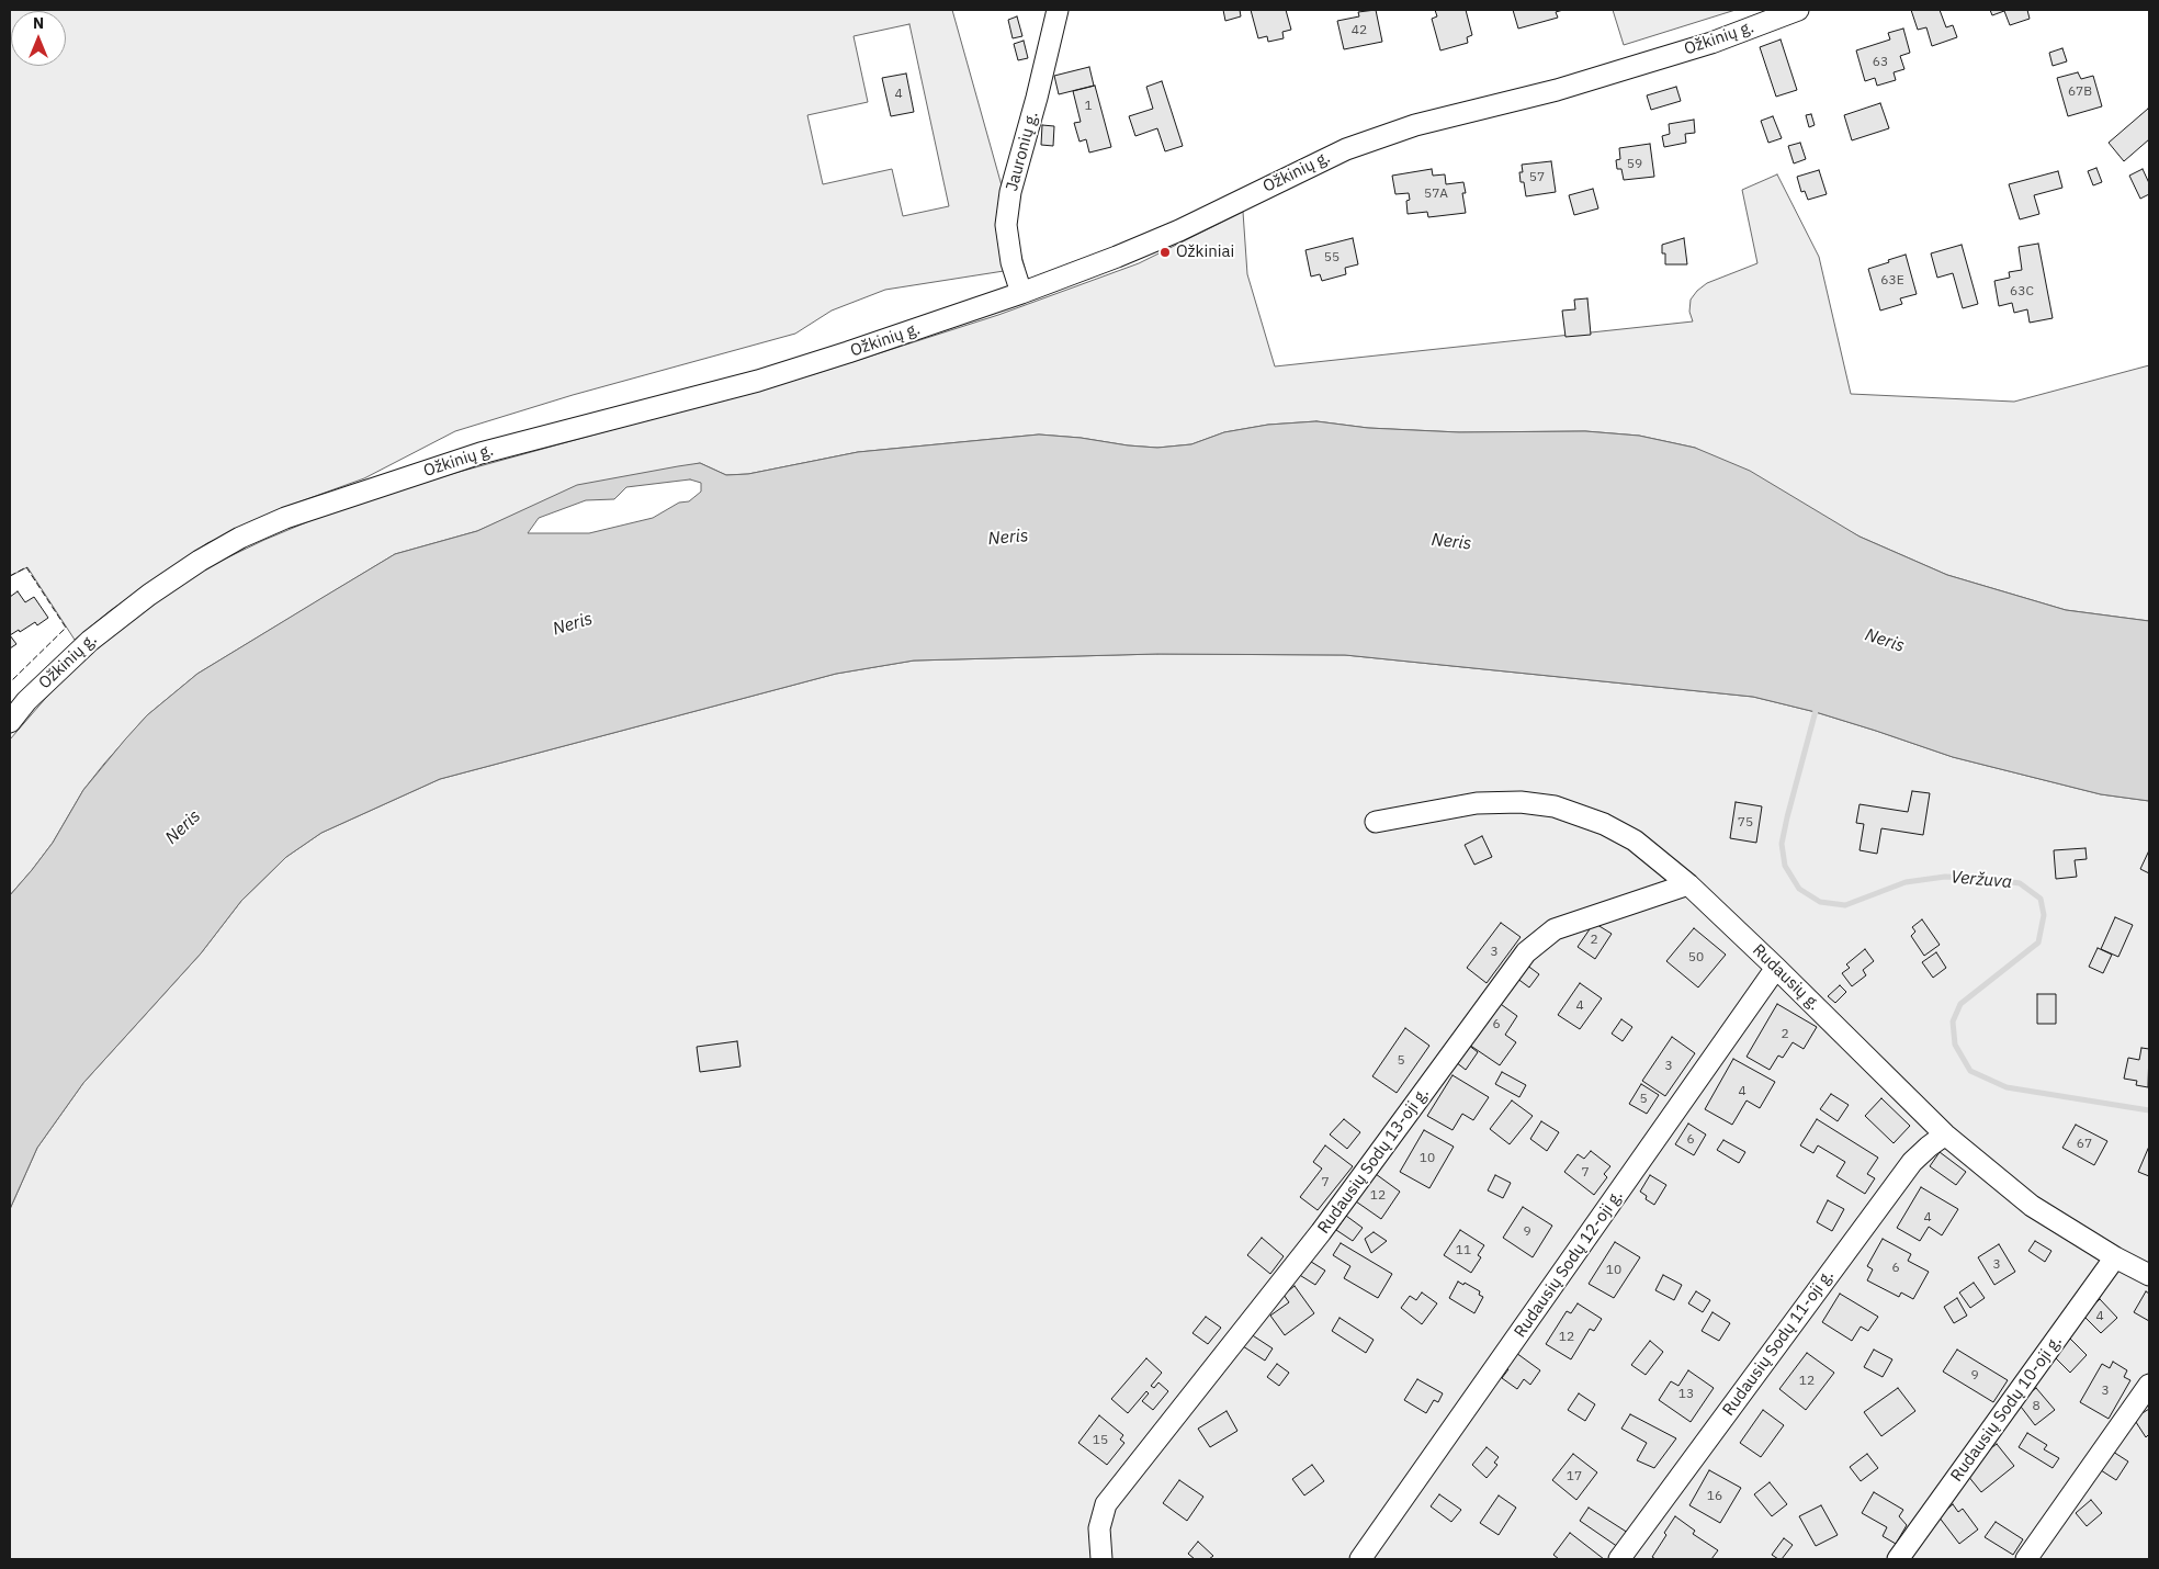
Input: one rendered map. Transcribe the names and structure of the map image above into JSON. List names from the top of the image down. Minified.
{"streets":{"street":["Ožkinių g.","Jauronių g.","Rudausių g.","Rudausių Sodų 13-oji g.","Rudausių Sodų 12-oji g.","Rudausių Sodų 11-oji g.","Rudausių Sodų 10-oji g."]},"crossings":[["Ožkinių g.","Jauronių g."],["Rudausių g.","Rudausių Sodų 13-oji g."],["Rudausių g.","Rudausių Sodų 12-oji g."],["Rudausių g.","Rudausių Sodų 11-oji g."],["Rudausių g.","Rudausių Sodų 10-oji g."]],"water":["Neris","Veržuva"],"places":["Ožkiniai"],"house_numbers":["42","63","67B","4","1","59","57","57A","55","63E","63C","75","2","3","50","4","6","2","5","3","4","5","6","67","10","7","7","12","4","9","11","3","6","10","4","12","9","12","3","13","8","15","17","16"],"north":"top"}
